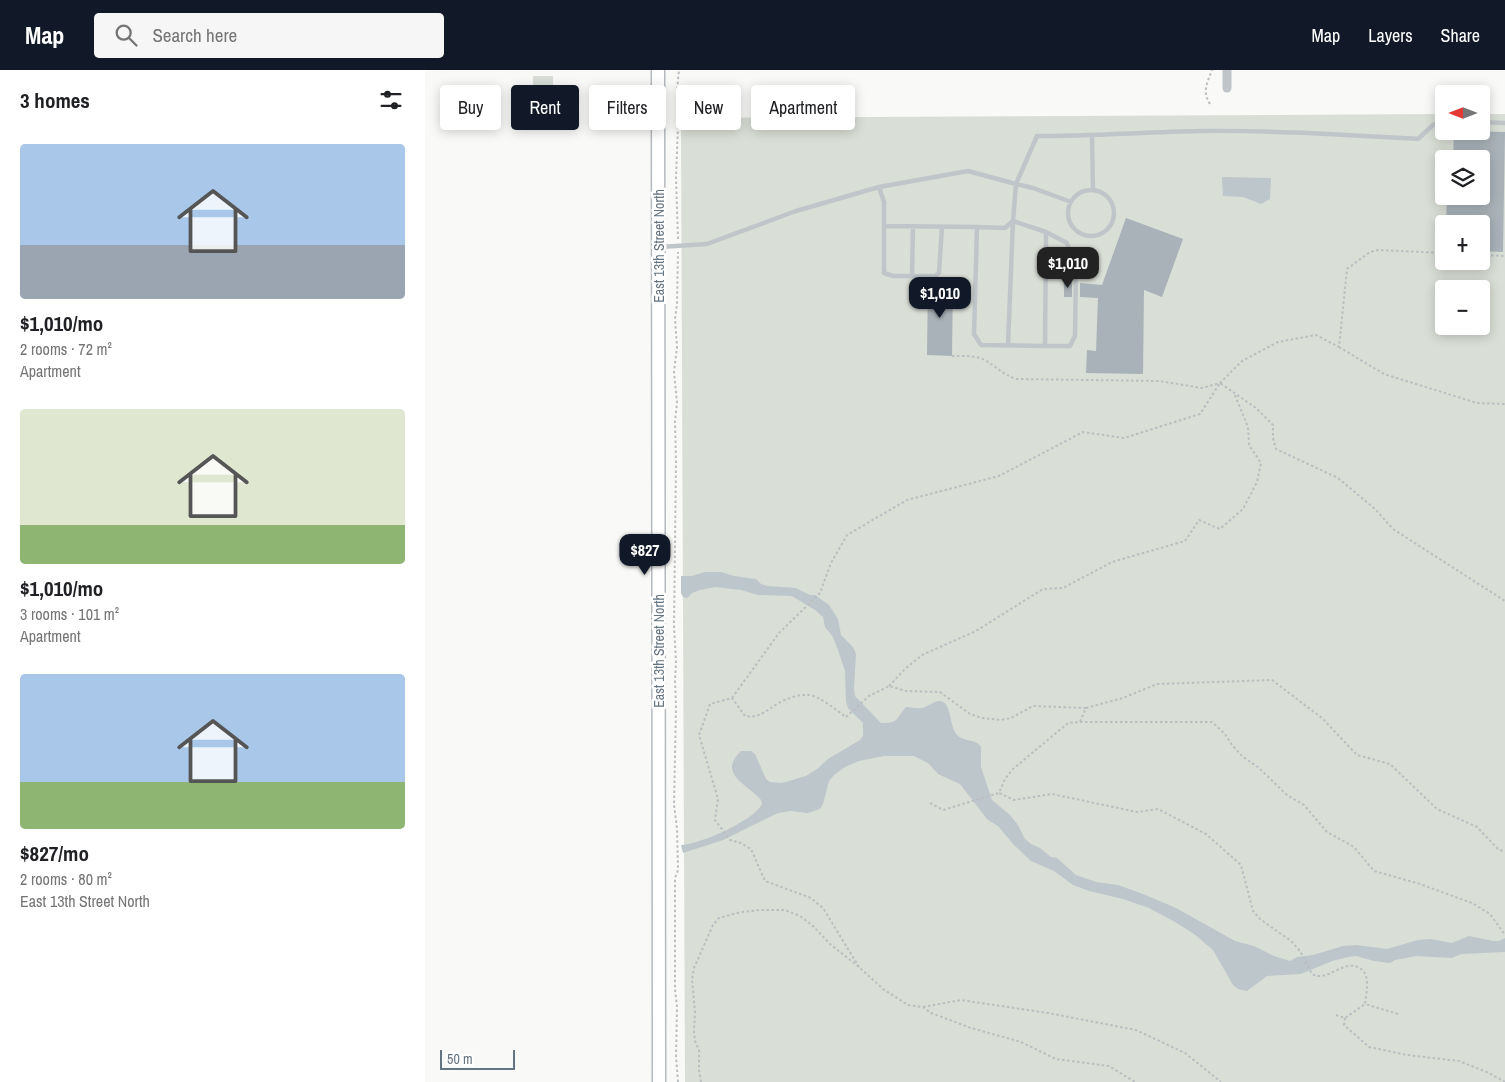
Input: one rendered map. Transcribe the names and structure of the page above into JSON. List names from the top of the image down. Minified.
{"streets":{"main road":["East 13th Street North"]},"scale_bar":"50 m","north":"left","page":{"header":"Map","search":"Search here","nav":["Map","Layers","Share"],"heading":"3 homes","map_buttons":["+","−"],"chip":["Buy","Rent","Filters","New","Apartment"],"list":[{"name":"$1,010/mo","note":"2 rooms · 72 m² · Apartment"},{"name":"$1,010/mo","note":"3 rooms · 101 m² · Apartment"},{"name":"$827/mo","note":"2 rooms · 80 m² · East 13th Street North"}],"price":["$1,010","$1,010","$827"],"scale":"50 m"}}
